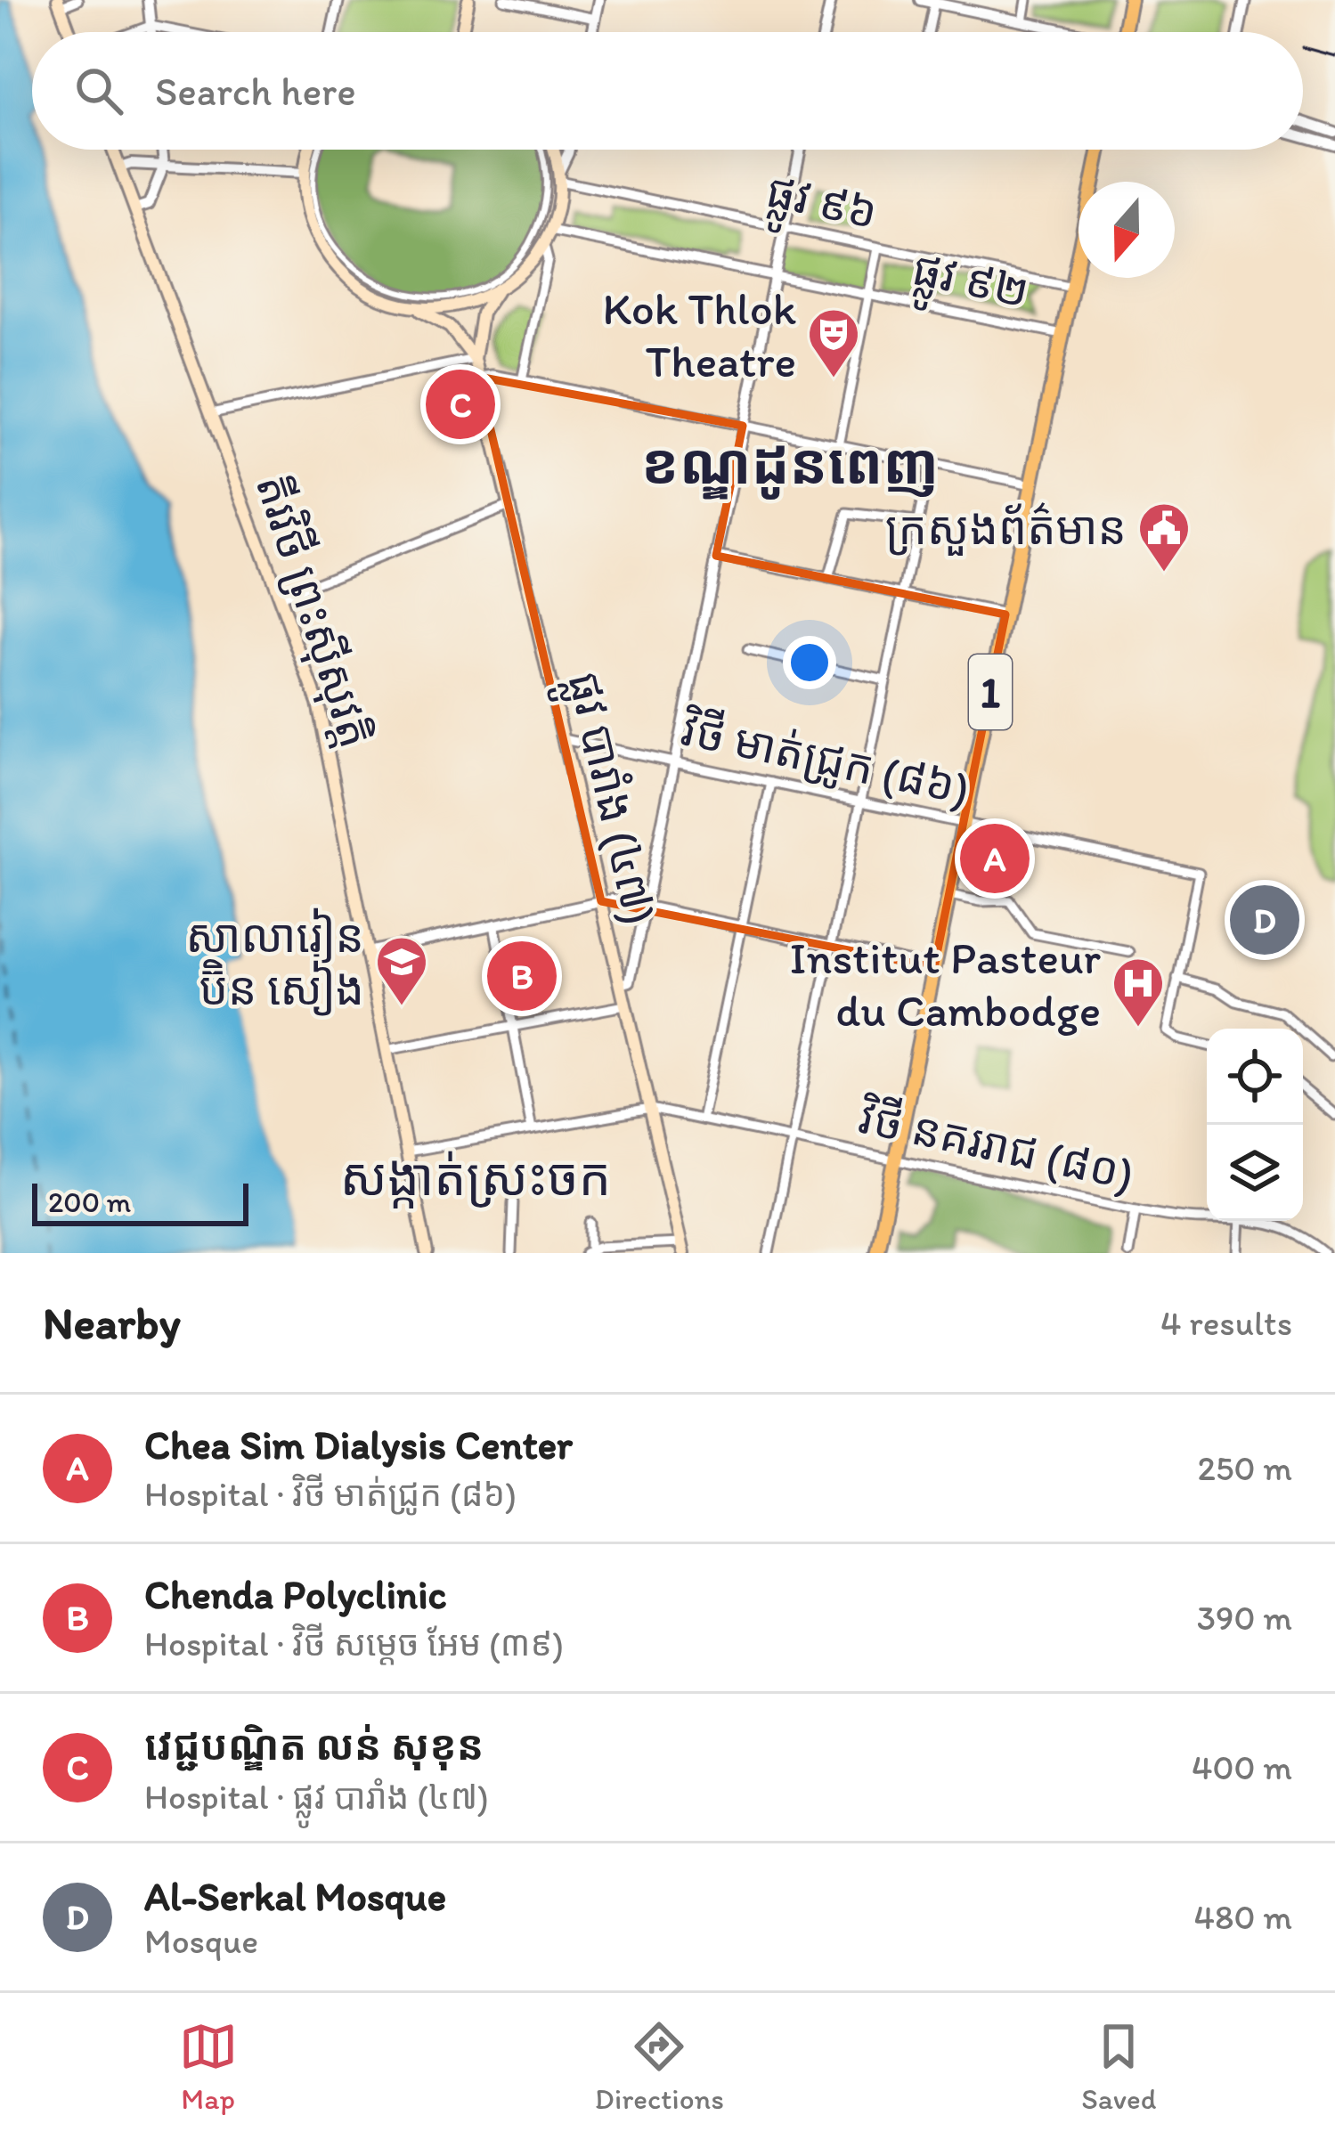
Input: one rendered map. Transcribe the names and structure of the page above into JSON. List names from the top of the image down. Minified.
{"streets":{"highway":["1"],"main road":["តីរវិថី ព្រះស៊ីសុវត្តិ","ផ្លូវ បារាំង (៤៧)"],"street":["ផ្លូវ ៩៦","ផ្លូវ ៩២","វិថី មាត់ជ្រូក (៨៦)","វិថី នគររាជ (៨០)"]},"crossings":[["ផ្លូវ ៩៦","1"],["ផ្លូវ ៩២","1"],["1","វិថី មាត់ជ្រូក (៨៦)"],["1","វិថី នគររាជ (៨០)"],["វិថី មាត់ជ្រូក (៨៦)","ផ្លូវ បារាំង (៤៧)"],["ផ្លូវ បារាំង (៤៧)","វិថី នគររាជ (៨០)"]],"districts":["ខណ្ឌដូនពេញ","សង្កាត់ស្រះចក"],"places":{"theatre":["Kok Thlok Theatre"],"public building":["ក្រសួងព័ត៌មាន"],"school or university":["សាលារៀន ប៊ិន សៀង"],"hospital":["Institut Pasteur du Cambodge"]},"scale_bar":"200 m","north":"bottom","page":{"search":"Search here","pins":["C","A","D","B"],"scale":"200 m","heading":["Nearby","4 results"],"list":[{"mark":"A","name":"Chea Sim Dialysis Center","note":"Hospital · វិថី មាត់ជ្រូក (៨៦)","value":"250 m"},{"mark":"B","name":"Chenda Polyclinic","note":"Hospital · វិថី សម្តេច អែម (៣៩)","value":"390 m"},{"mark":"C","name":"វេជ្ជបណ្ឌិត លន់ សុខុន","note":"Hospital · ផ្លូវ បារាំង (៤៧)","value":"400 m"},{"mark":"D","name":"Al-Serkal Mosque","note":"Mosque","value":"480 m"}],"nav":["Map","Directions","Saved"]}}
